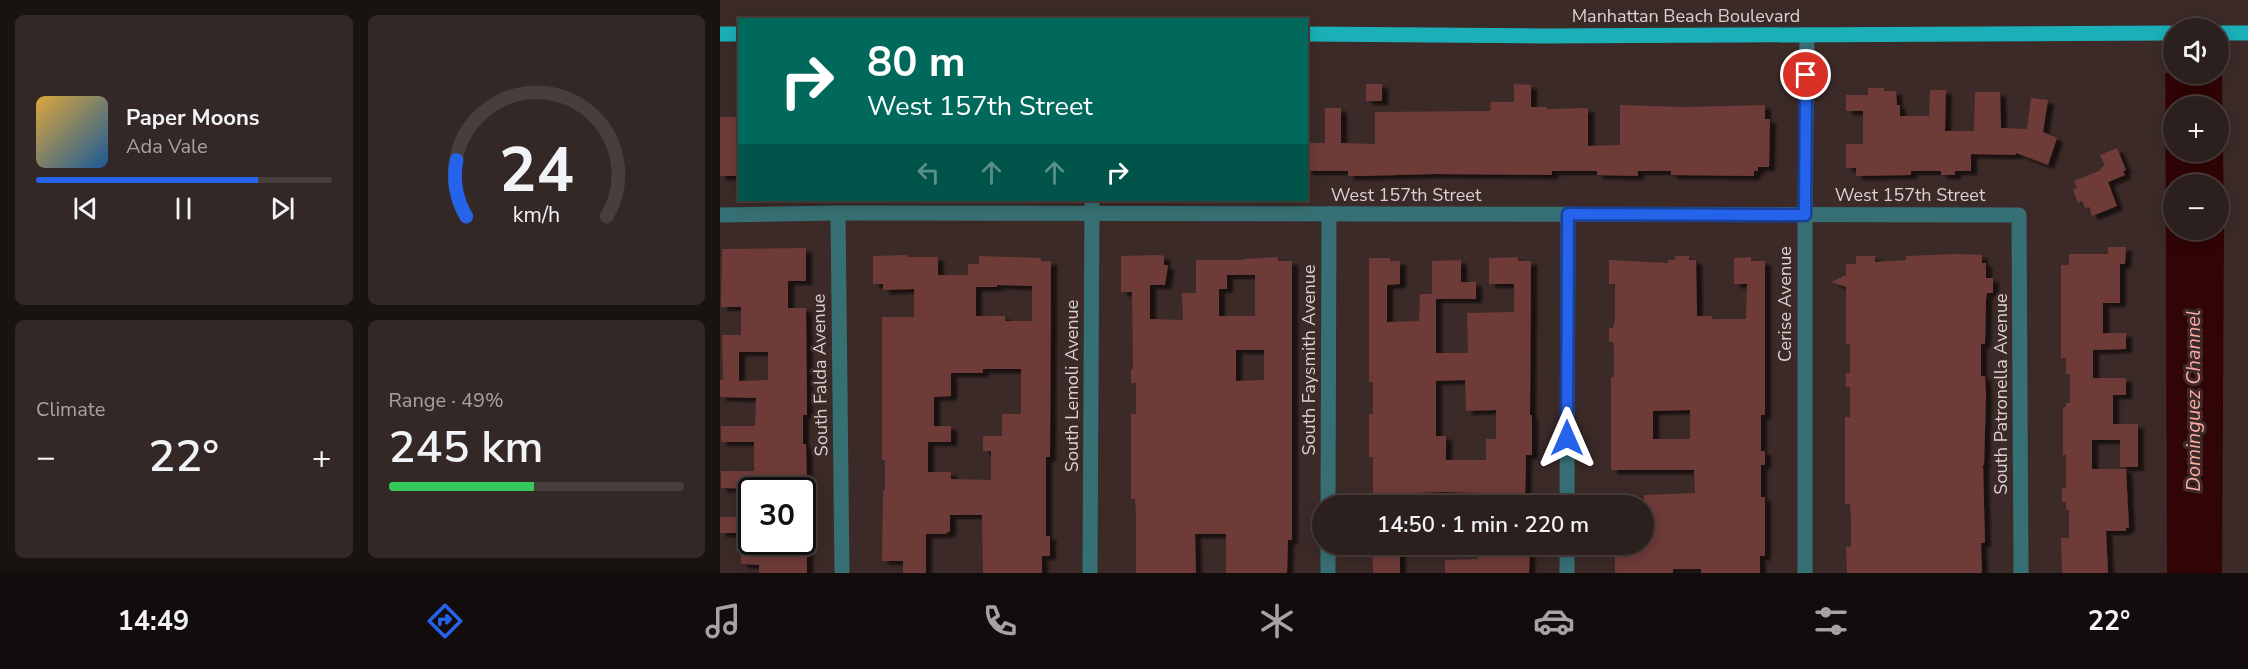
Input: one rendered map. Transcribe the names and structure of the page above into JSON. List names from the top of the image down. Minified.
{"streets":{"main road":["Manhattan Beach Boulevard"],"street":["West 157th Street","Cerise Avenue","South Faysmith Avenue","South Falda Avenue","South Lemoli Avenue","South Patronella Avenue"]},"crossings":[["Manhattan Beach Boulevard","Cerise Avenue"],["West 157th Street","Cerise Avenue"],["West 157th Street","South Faysmith Avenue"],["West 157th Street","South Falda Avenue"],["West 157th Street","South Lemoli Avenue"],["West 157th Street","South Patronella Avenue"]],"water":["Dominguez Channel"],"page":{"map_buttons":["+","−"],"turn":["80 m","West 157th Street"],"song":["Paper Moons","Ada Vale"],"tile":["Climate",["Range · 49%","245 km"]],"heat":["−","22°","+"],"limit":"30","trip":"14:50 · 1 min · 220 m","tabs":["14:49","22°"],"gauge":["24","km/h"]}}
